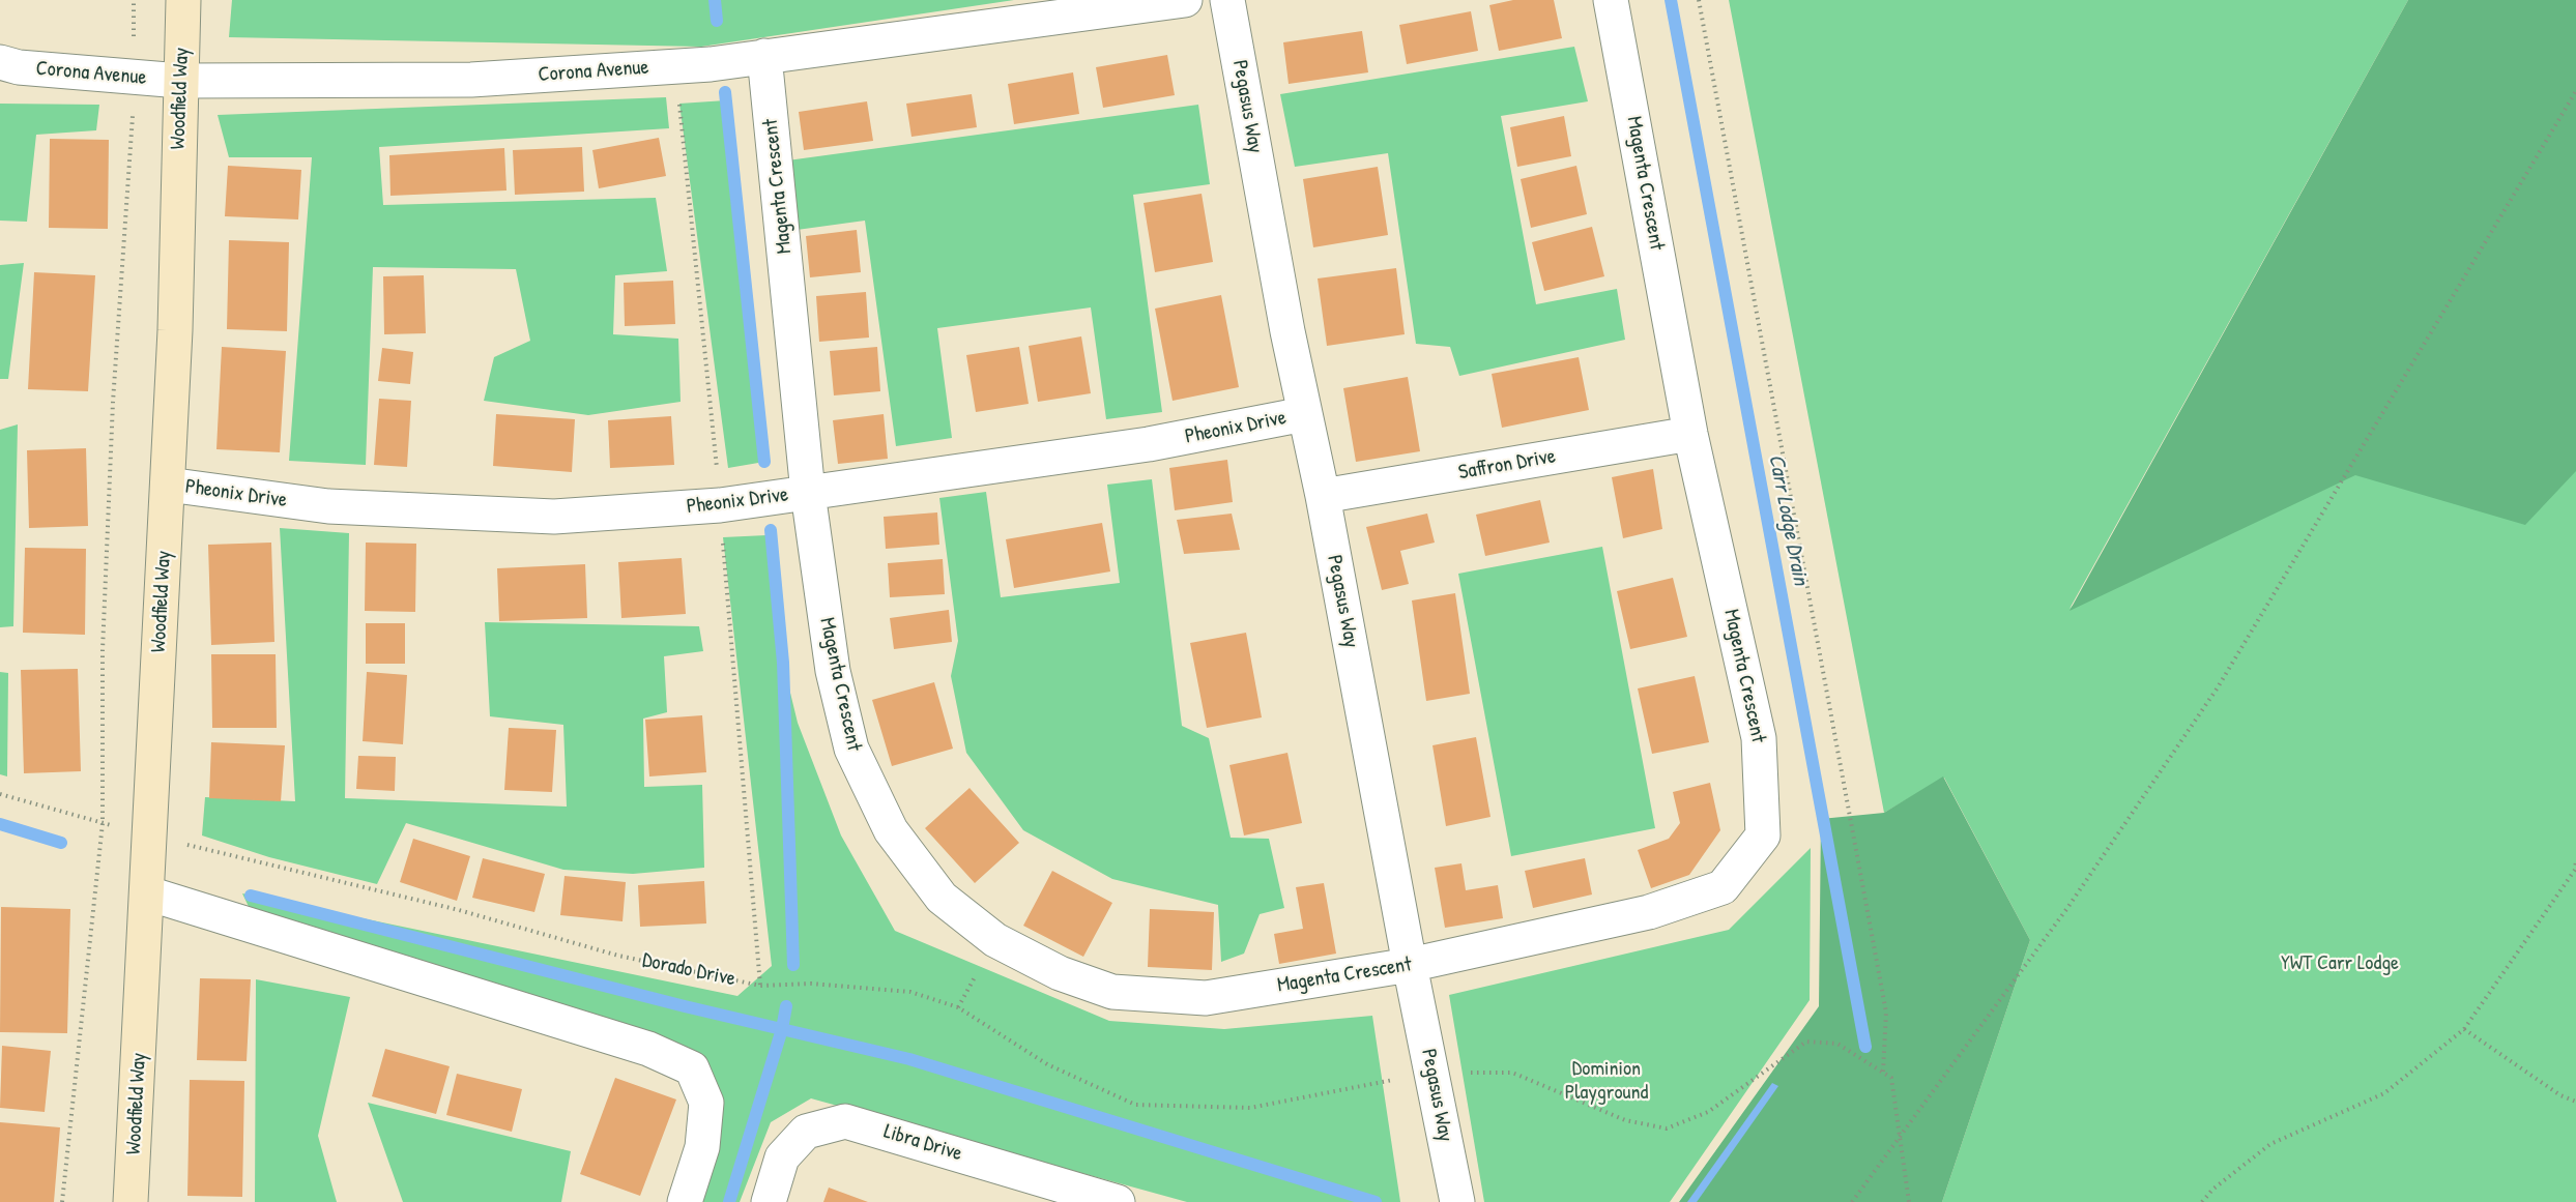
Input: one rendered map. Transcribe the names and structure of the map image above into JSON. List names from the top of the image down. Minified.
{"streets":{"street":["Corona Avenue","Woodfield Way","Pegasus Way","Magenta Crescent","Pheonix Drive","Saffron Drive","Libra Drive"],"path":["Dorado Drive"]},"crossings":[["Corona Avenue","Woodfield Way"],["Corona Avenue","Magenta Crescent"],["Corona Avenue","Dorado Drive"],["Woodfield Way","Pheonix Drive"],["Woodfield Way","Dorado Drive"],["Pegasus Way","Magenta Crescent"],["Pegasus Way","Pheonix Drive"],["Pegasus Way","Saffron Drive"],["Magenta Crescent","Pheonix Drive"],["Magenta Crescent","Saffron Drive"],["Pheonix Drive","Dorado Drive"]],"water":["Carr Lodge Drain"],"parks":["YWT Carr Lodge","Dominion Playground"]}
